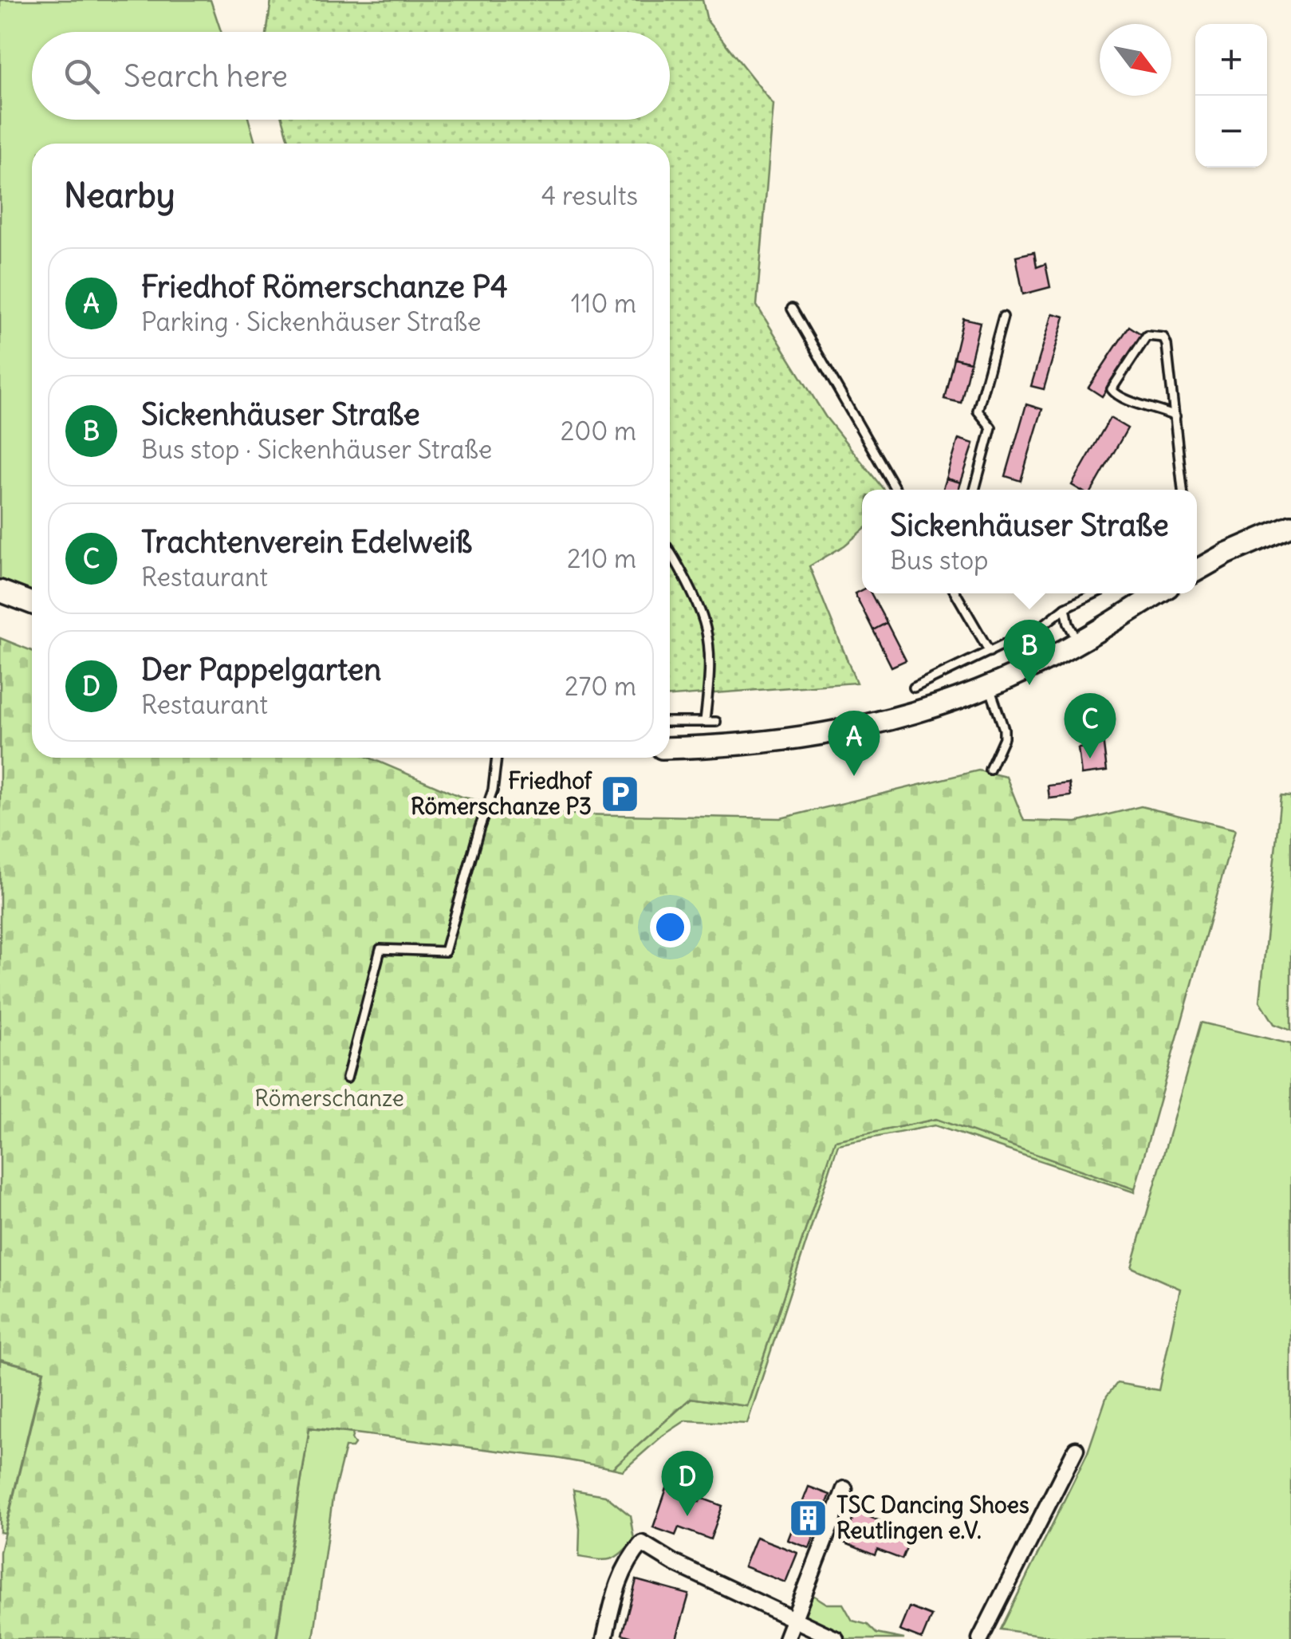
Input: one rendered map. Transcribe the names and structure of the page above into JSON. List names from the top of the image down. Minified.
{"parks":["Römerschanze"],"places":{"parking":["Friedhof Römerschanze P3"],"building":["TSC Dancing Shoes Reutlingen e.V."]},"north":"bottom right","page":{"map_buttons":["+","−"],"search":"Search here","heading":["Nearby","4 results"],"list":[{"mark":"A","name":"Friedhof Römerschanze P4","note":"Parking · Sickenhäuser Straße","value":"110 m"},{"mark":"B","name":"Sickenhäuser Straße","note":"Bus stop · Sickenhäuser Straße","value":"200 m"},{"mark":"C","name":"Trachtenverein Edelweiß","note":"Restaurant","value":"210 m"},{"mark":"D","name":"Der Pappelgarten","note":"Restaurant","value":"270 m"}],"popup":["Sickenhäuser Straße","Bus stop"],"pins":["B","C","A","D"]}}
